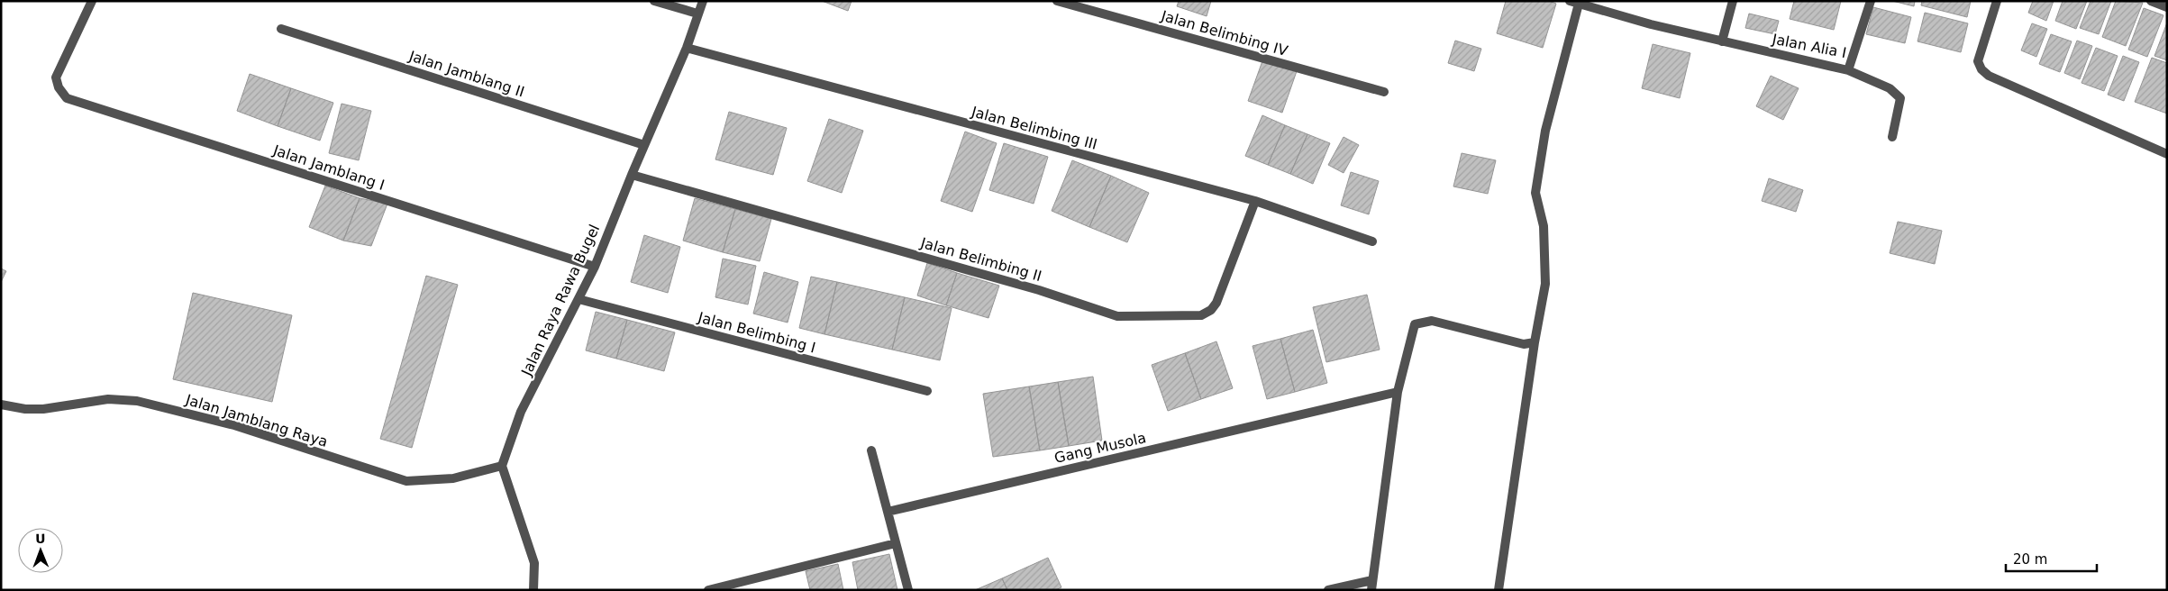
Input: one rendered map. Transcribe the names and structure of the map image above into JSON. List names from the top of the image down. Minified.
{"streets":{"street":["Jalan Belimbing IV","Jalan Alia I","Jalan Jamblang II","Jalan Belimbing III","Jalan Jamblang I","Jalan Belimbing II","Jalan Raya Rawa Bugel","Jalan Belimbing I","Jalan Jamblang Raya","Gang Musola"]},"crossings":[["Jalan Jamblang II","Jalan Raya Rawa Bugel"],["Jalan Belimbing III","Jalan Belimbing II"],["Jalan Belimbing III","Jalan Raya Rawa Bugel"],["Jalan Jamblang I","Jalan Raya Rawa Bugel"],["Jalan Belimbing II","Jalan Raya Rawa Bugel"],["Jalan Raya Rawa Bugel","Jalan Belimbing I"],["Jalan Raya Rawa Bugel","Jalan Jamblang Raya"]],"scale_bar":"20 m","north":"top"}
